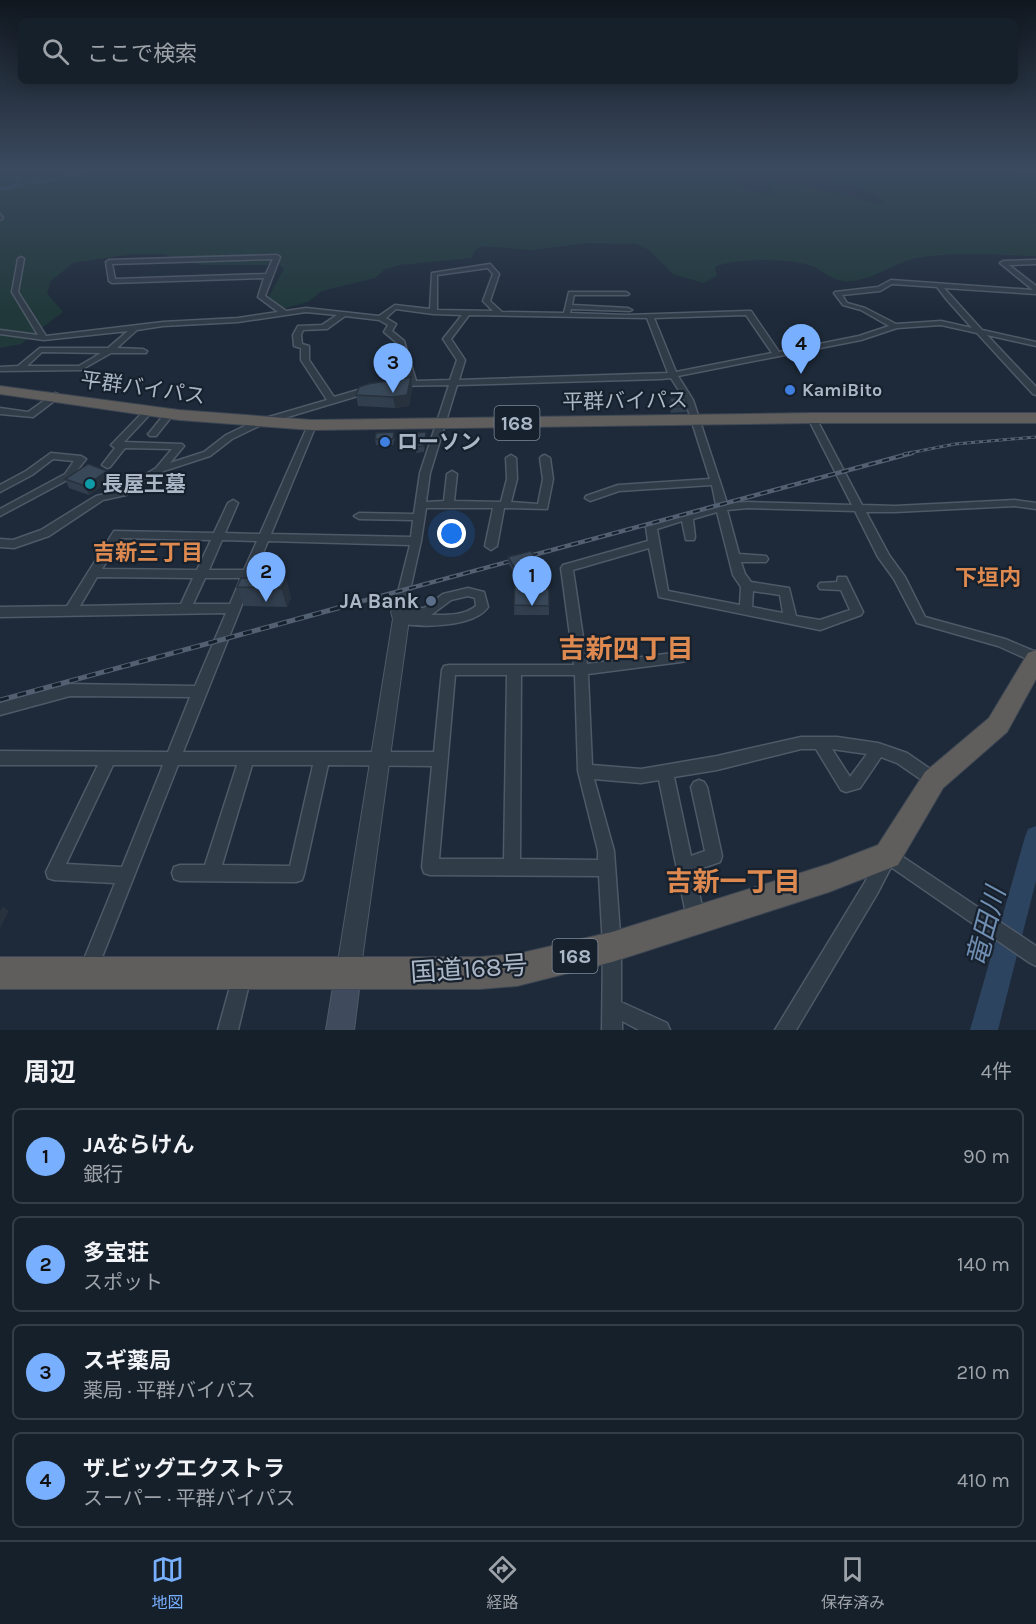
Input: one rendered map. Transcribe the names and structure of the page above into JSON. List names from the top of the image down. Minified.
{"streets":{"highway":["平群バイパス","168","国道168号"]},"districts":["吉新三丁目","下垣内","吉新四丁目","吉新一丁目"],"water":["竜田川"],"places":["KamiBito","ローソン","長屋王墓","JA Bank"],"page":{"search":"ここで検索","pins":["4","3","2","1"],"heading":["周辺","4件"],"list":[{"mark":"1","name":"JAならけん","note":"銀行","value":"90 m"},{"mark":"2","name":"多宝荘","note":"スポット","value":"140 m"},{"mark":"3","name":"スギ薬局","note":"薬局 · 平群バイパス","value":"210 m"},{"mark":"4","name":"ザ.ビッグエクストラ","note":"スーパー · 平群バイパス","value":"410 m"}],"nav":["地図","経路","保存済み"]}}
